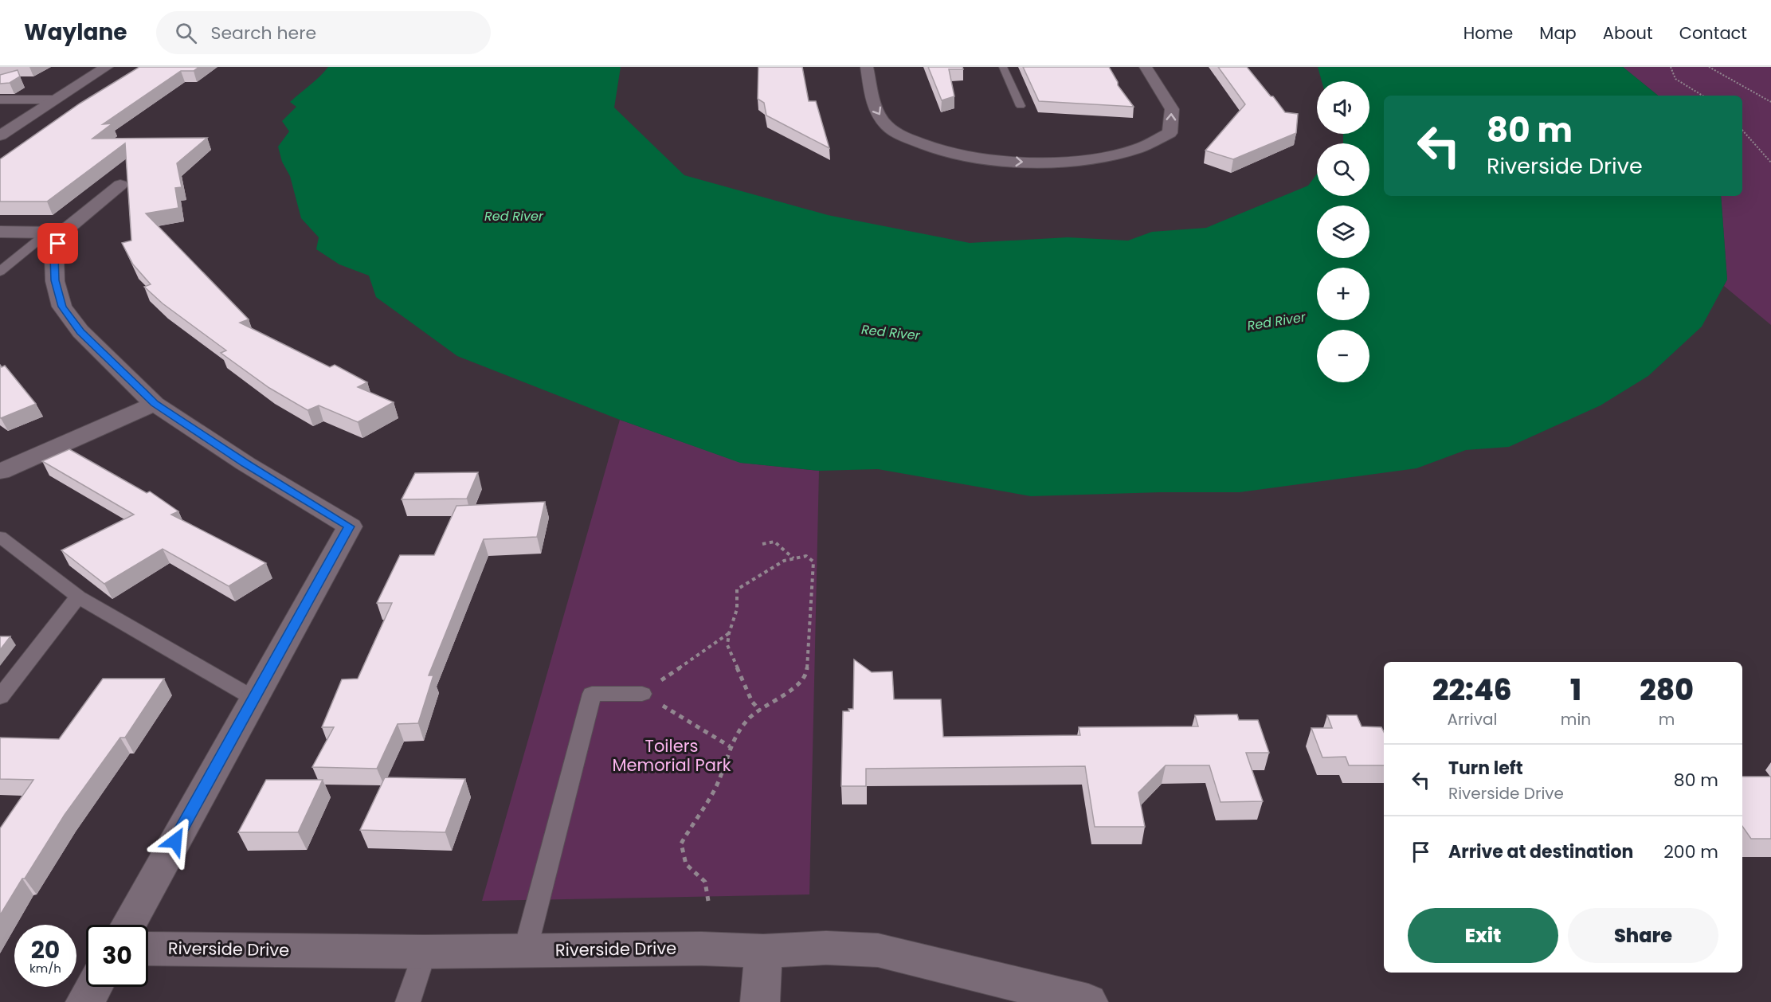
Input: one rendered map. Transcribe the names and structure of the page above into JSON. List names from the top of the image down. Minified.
{"streets":{"street":["Riverside Drive"]},"water":["Red River"],"parks":["Toilers Memorial Park"],"page":{"header":"Waylane","search":"Search here","nav":["Home","Map","About","Contact"],"map_buttons":["+","−"],"turn":["80 m","Riverside Drive"],"eta":["22:46","Arrival","1","min","280","m"],"list":[{"name":"Turn left","note":"Riverside Drive","value":"80 m"},{"name":"Arrive at destination","value":"200 m"}],"buttons":["Exit","Share"],"speed":"20 km/h","limit":"30"}}
